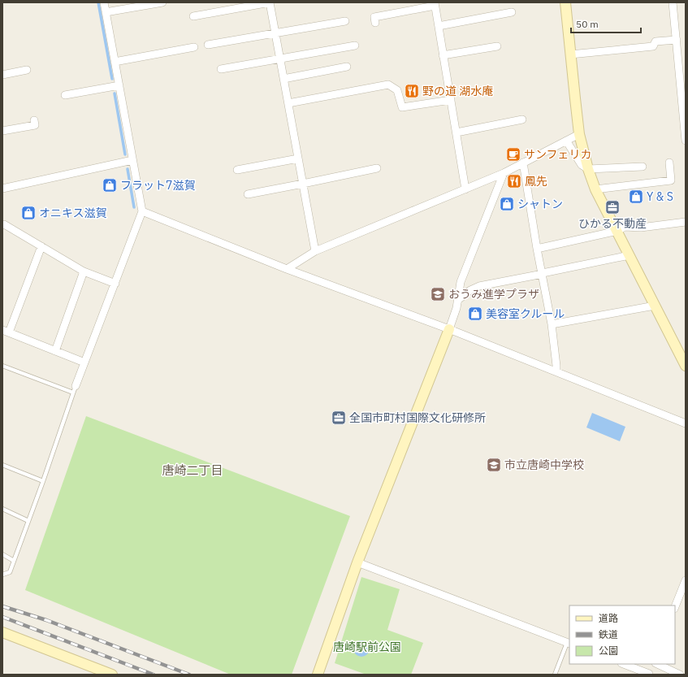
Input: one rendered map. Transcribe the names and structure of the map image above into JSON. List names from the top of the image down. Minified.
{"districts":["唐崎二丁目"],"parks":["唐崎駅前公園"],"places":{"restaurant":["野の道 湖水庵","鳳先"],"cafe":["サンフェリカ"],"shop":["フラット7滋賀","Y & S","シャトン","オニキス滋賀","美容室クルール"],"office":["ひかる不動産","全国市町村国際文化研修所"],"school or university":["おうみ進学プラザ","市立唐崎中学校"]},"legend":["道路","鉄道","公園"],"scale_bar":"50 m"}
